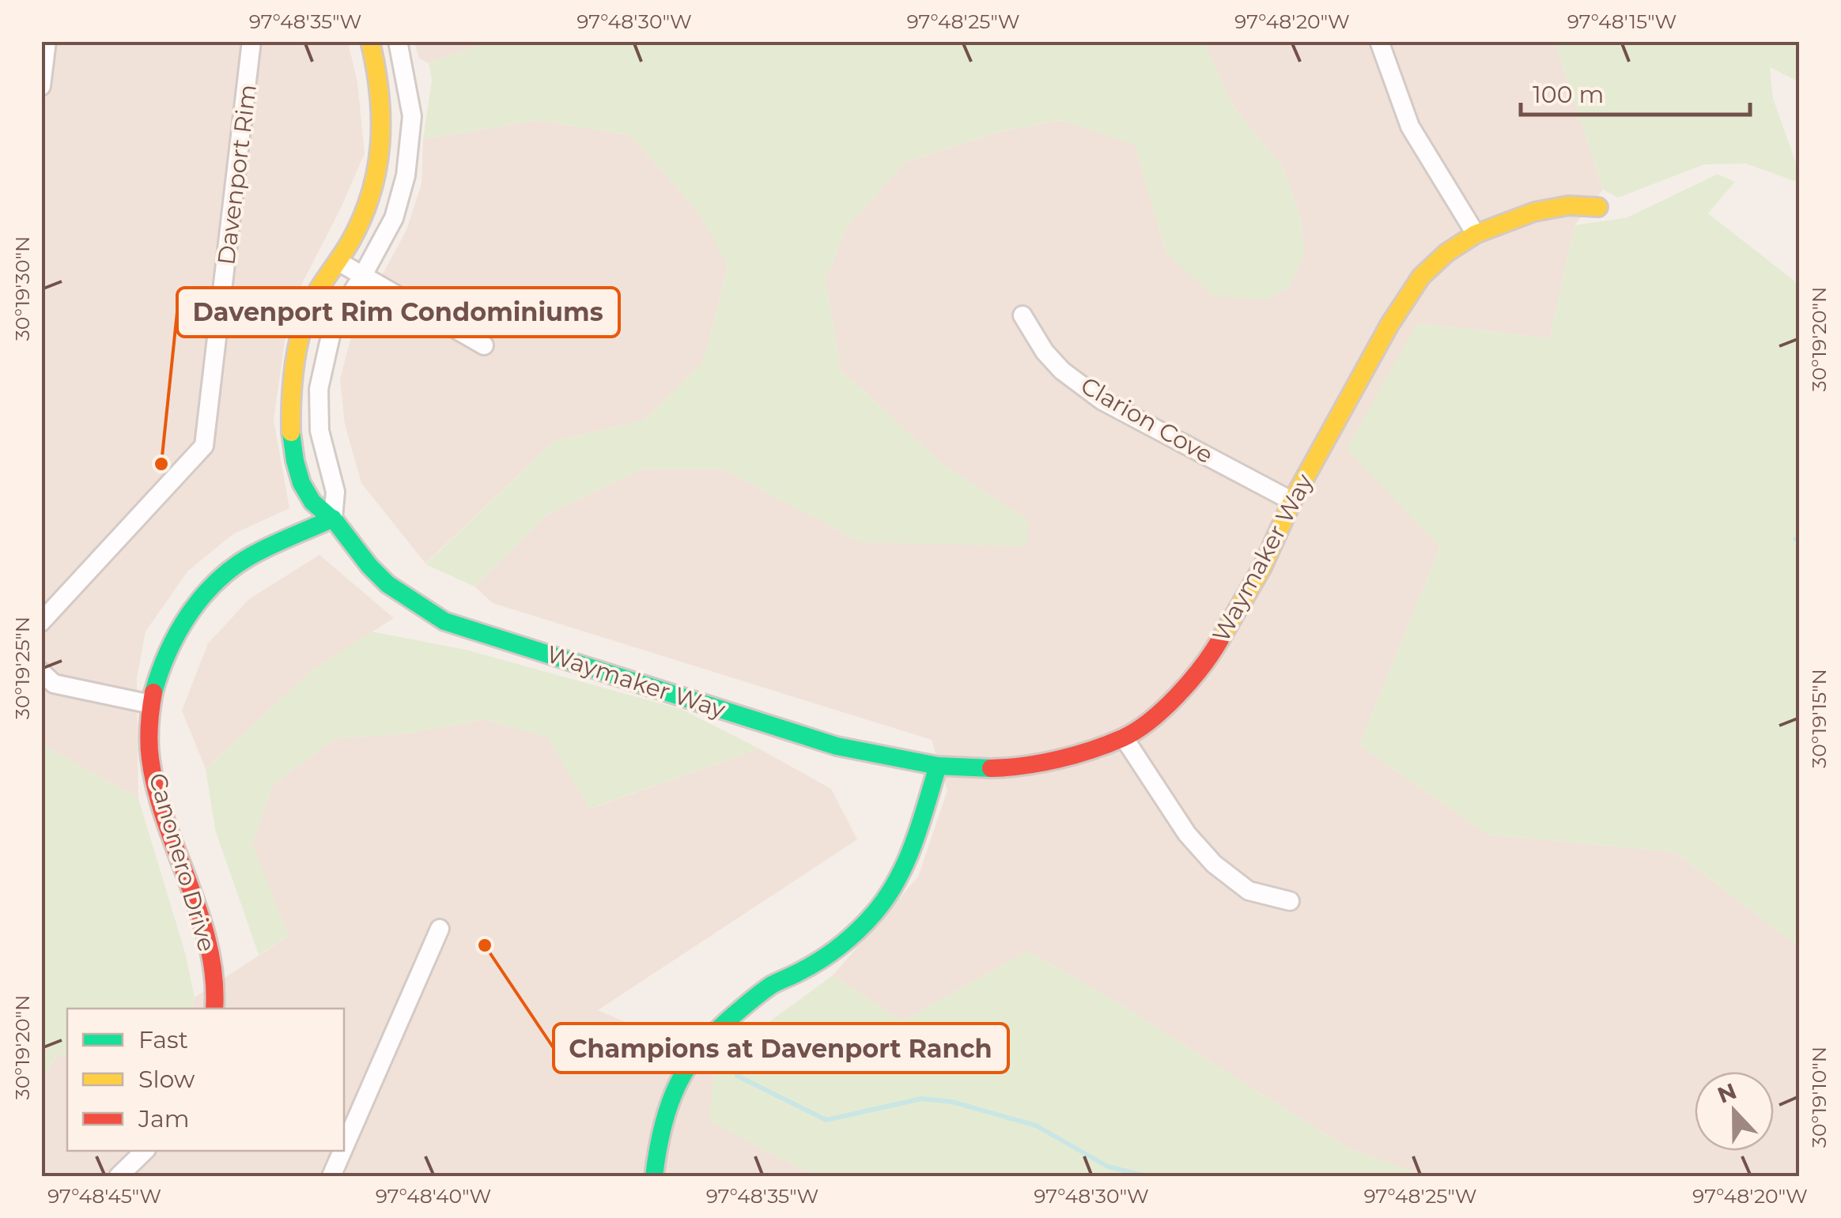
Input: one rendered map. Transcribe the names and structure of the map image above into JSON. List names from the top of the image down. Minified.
{"streets":{"street":["Davenport Rim","Clarion Cove","Waymaker Way","Canonero Drive"]},"crossings":[["Clarion Cove","Waymaker Way"],["Waymaker Way","Canonero Drive"]],"places":["Davenport Rim Condominiums","Champions at Davenport Ranch"],"legend":["Fast","Slow","Jam"],"scale_bar":"100 m","north":"top","coordinates":["97°48'35\"W","97°48'30\"W","97°48'25\"W","97°48'20\"W","97°48'15\"W","30°19'30\"N","30°19'20\"N","30°19'25\"N","30°19'15\"N","30°19'10\"N","97°48'45\"W","97°48'40\"W"]}
